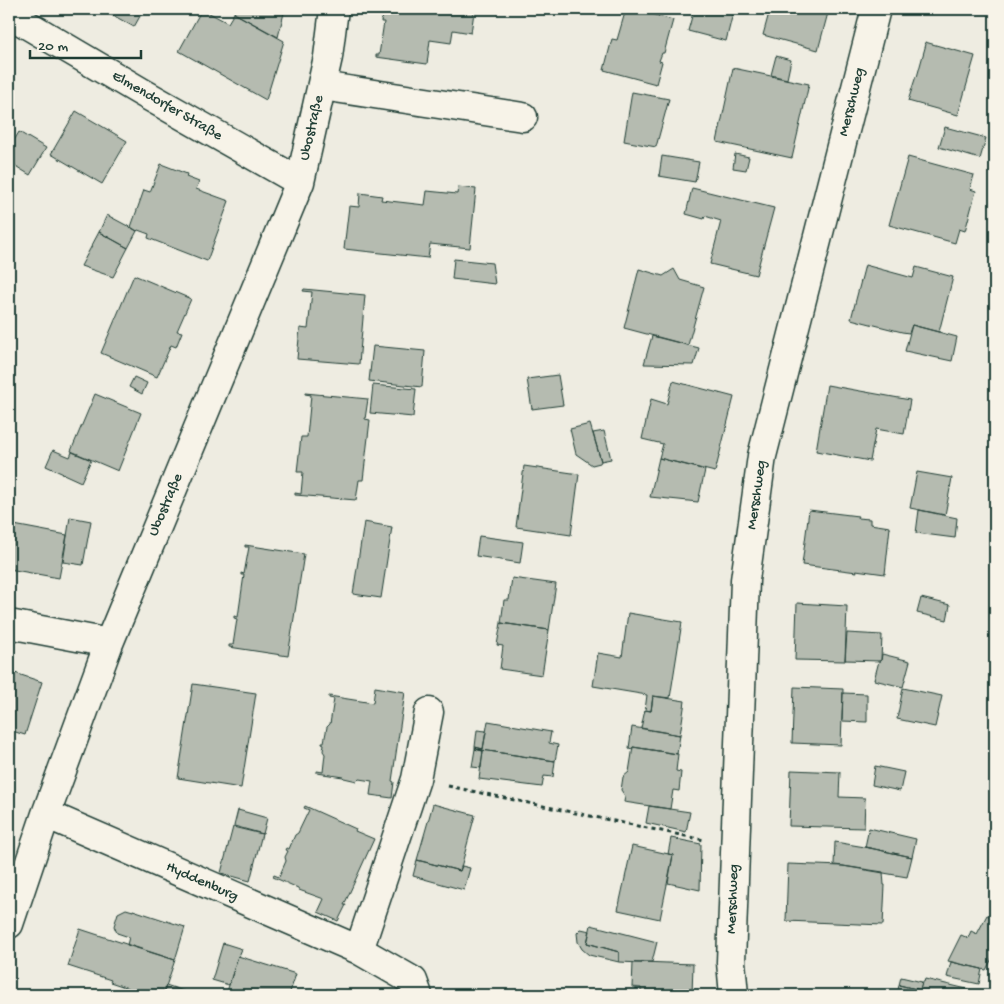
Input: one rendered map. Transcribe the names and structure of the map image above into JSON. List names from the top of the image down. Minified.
{"streets":{"street":["Merschweg","Elmendorfer Straße","Ubostraße","Hyddenburg"]},"crossings":[["Elmendorfer Straße","Ubostraße"],["Ubostraße","Hyddenburg"]],"scale_bar":"20 m"}
